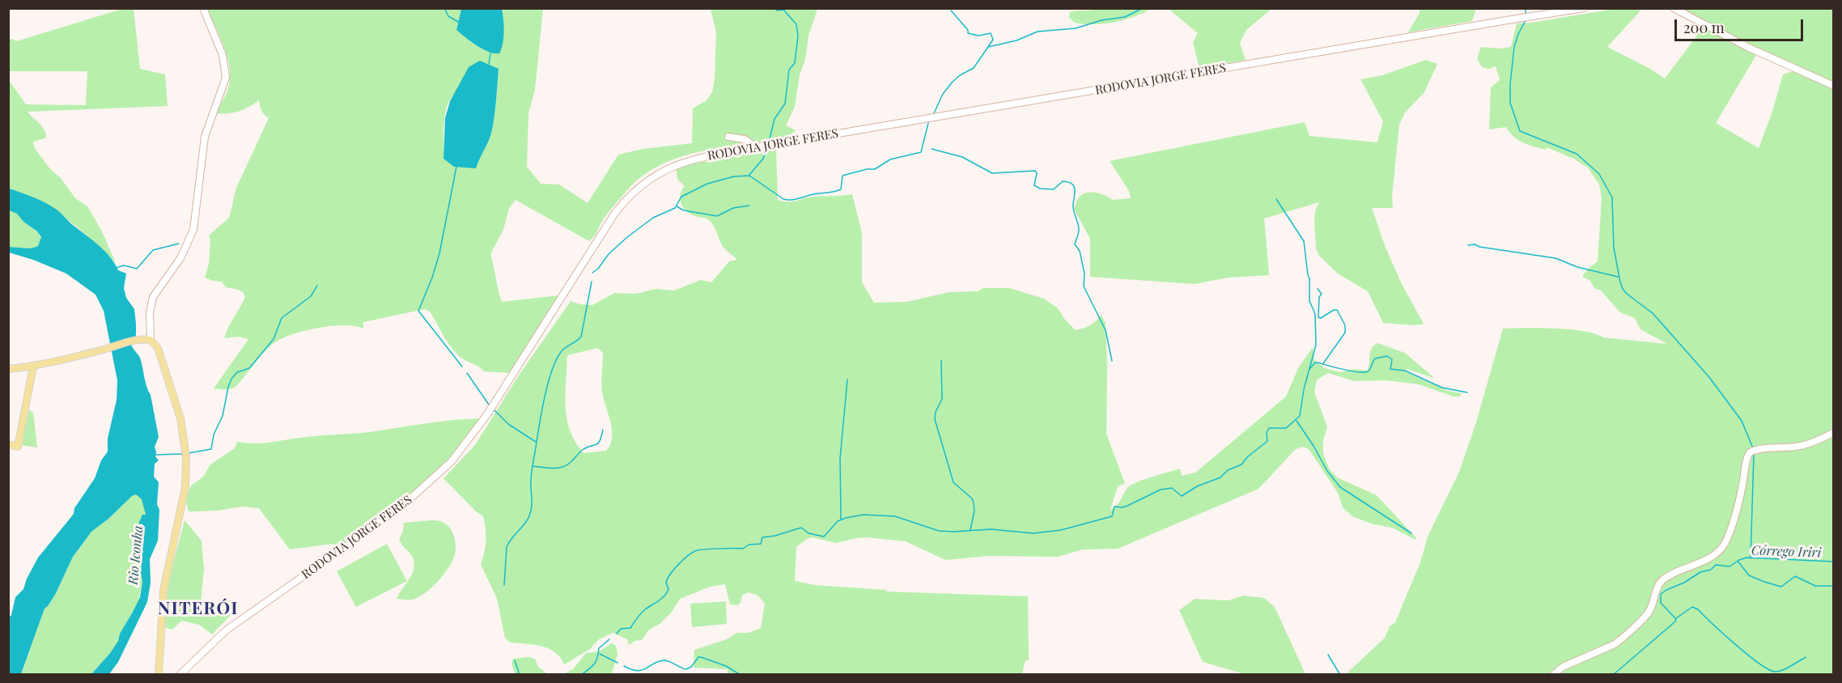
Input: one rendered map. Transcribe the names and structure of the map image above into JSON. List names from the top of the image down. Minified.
{"streets":{"main road":["RODOVIA JORGE FERES"]},"districts":["NITERÓI"],"water":["Córrego Iriri","Rio Iconha"],"scale_bar":"200 m"}
